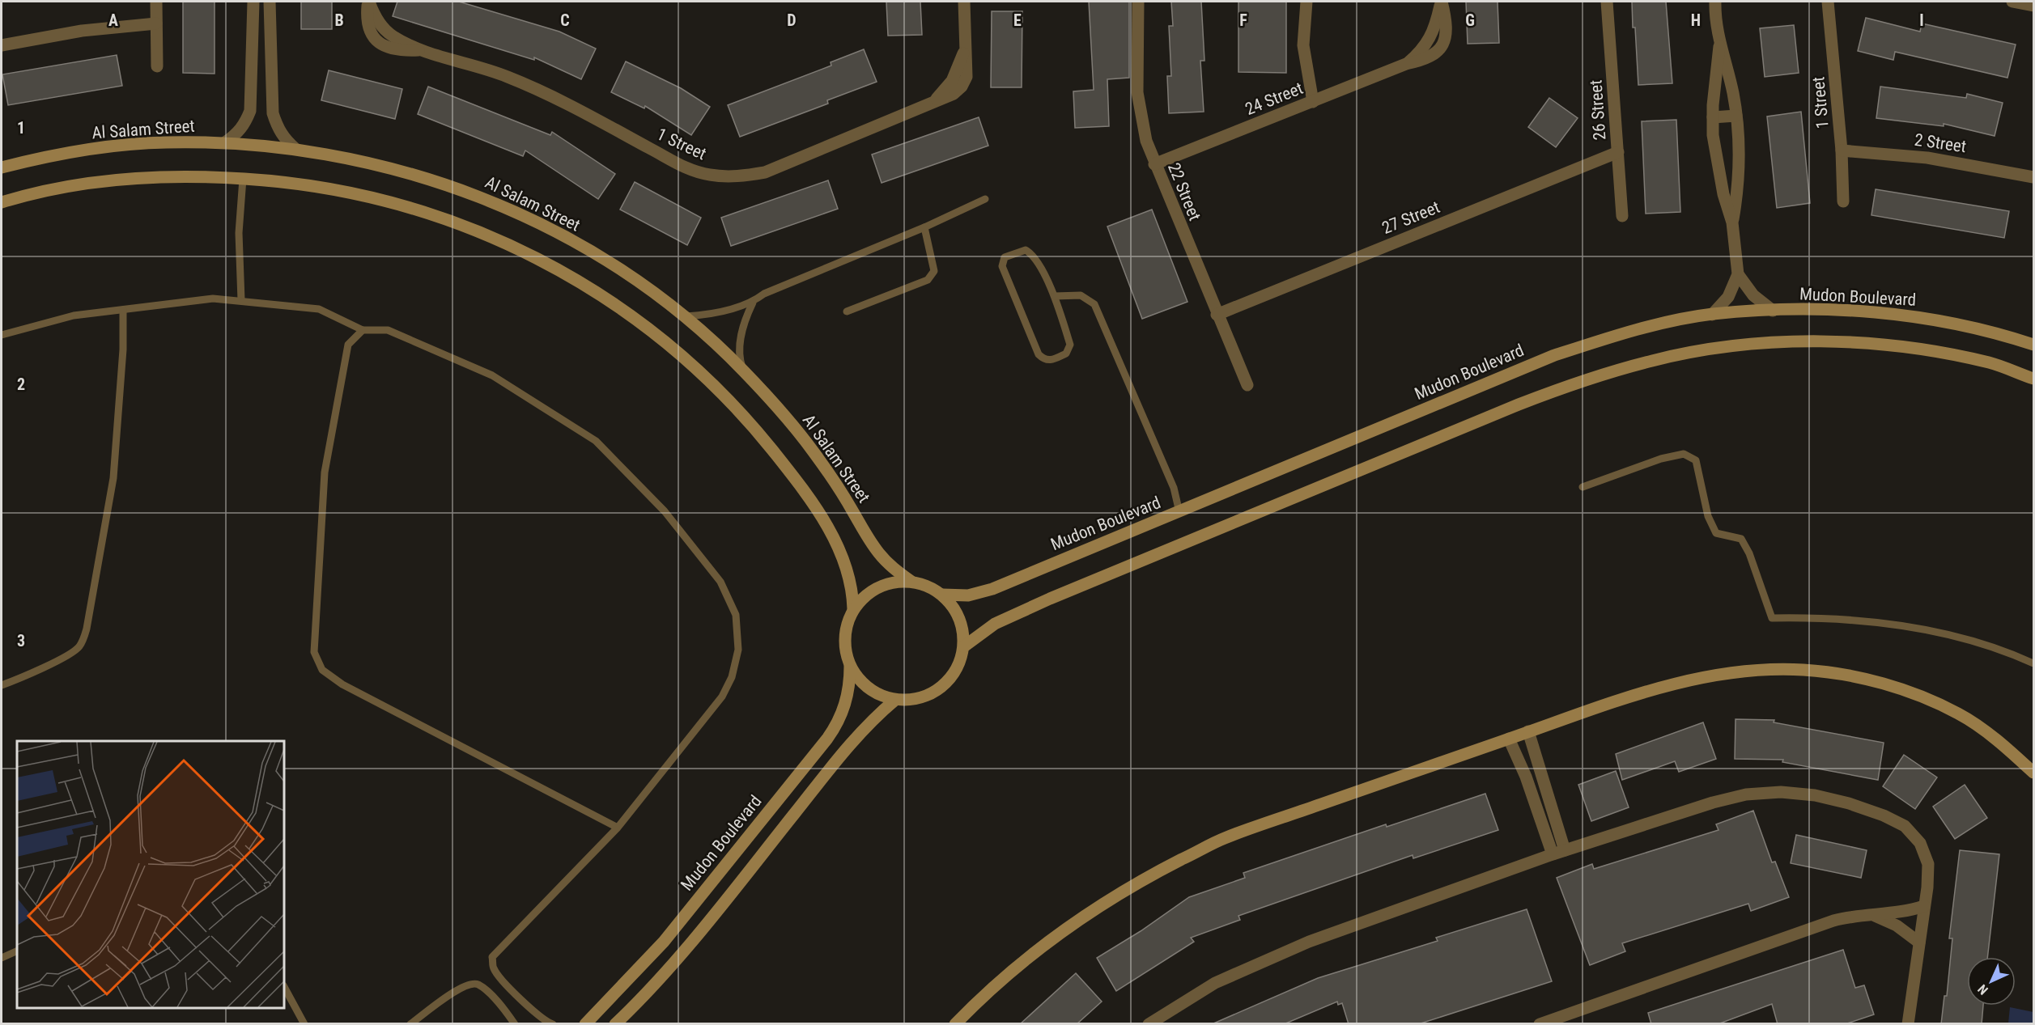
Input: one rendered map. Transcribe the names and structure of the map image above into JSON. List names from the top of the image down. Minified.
{"streets":{"street":["24 Street","1 Street","26 Street","Al Salam Street","2 Street","22 Street","27 Street","Mudon Boulevard"]},"crossings":[["24 Street","22 Street"],["1 Street","2 Street"],["26 Street","27 Street"],["Al Salam Street","Mudon Boulevard"],["22 Street","27 Street"]],"north":"bottom left","grid":{"columns":["A","B","C","D","E","F","G","H","I"],"rows":["1","2","3"]}}
